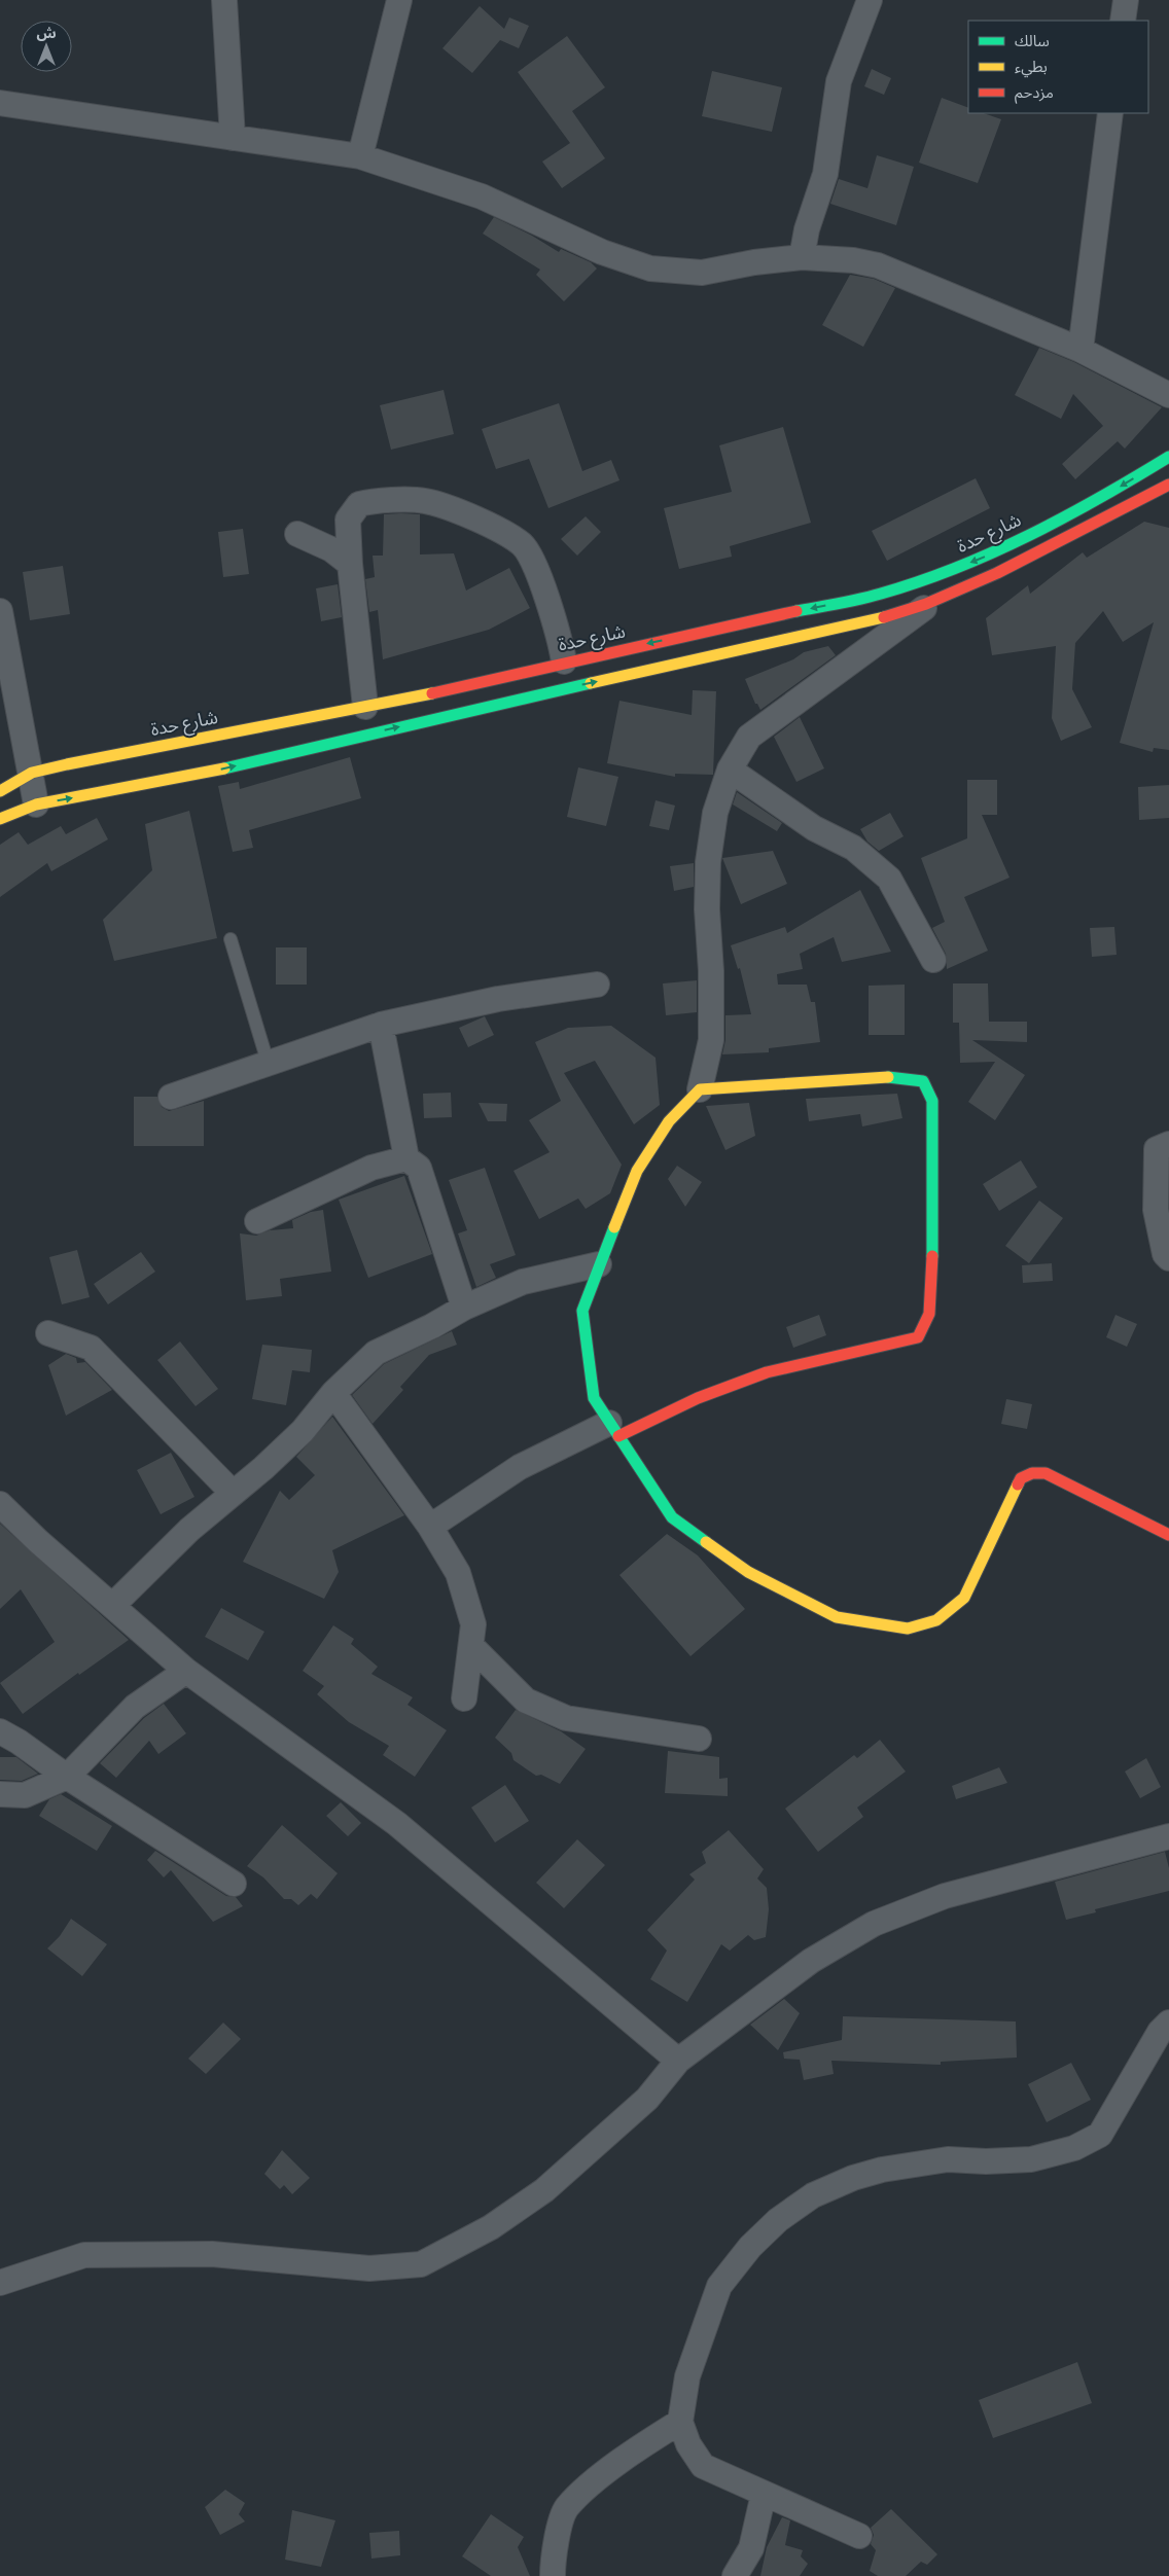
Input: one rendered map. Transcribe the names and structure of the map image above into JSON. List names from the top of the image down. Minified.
{"streets":{"main road":["شارع حدة"]},"legend":["سالك","بطيء","مزدحم"],"north":"top"}
